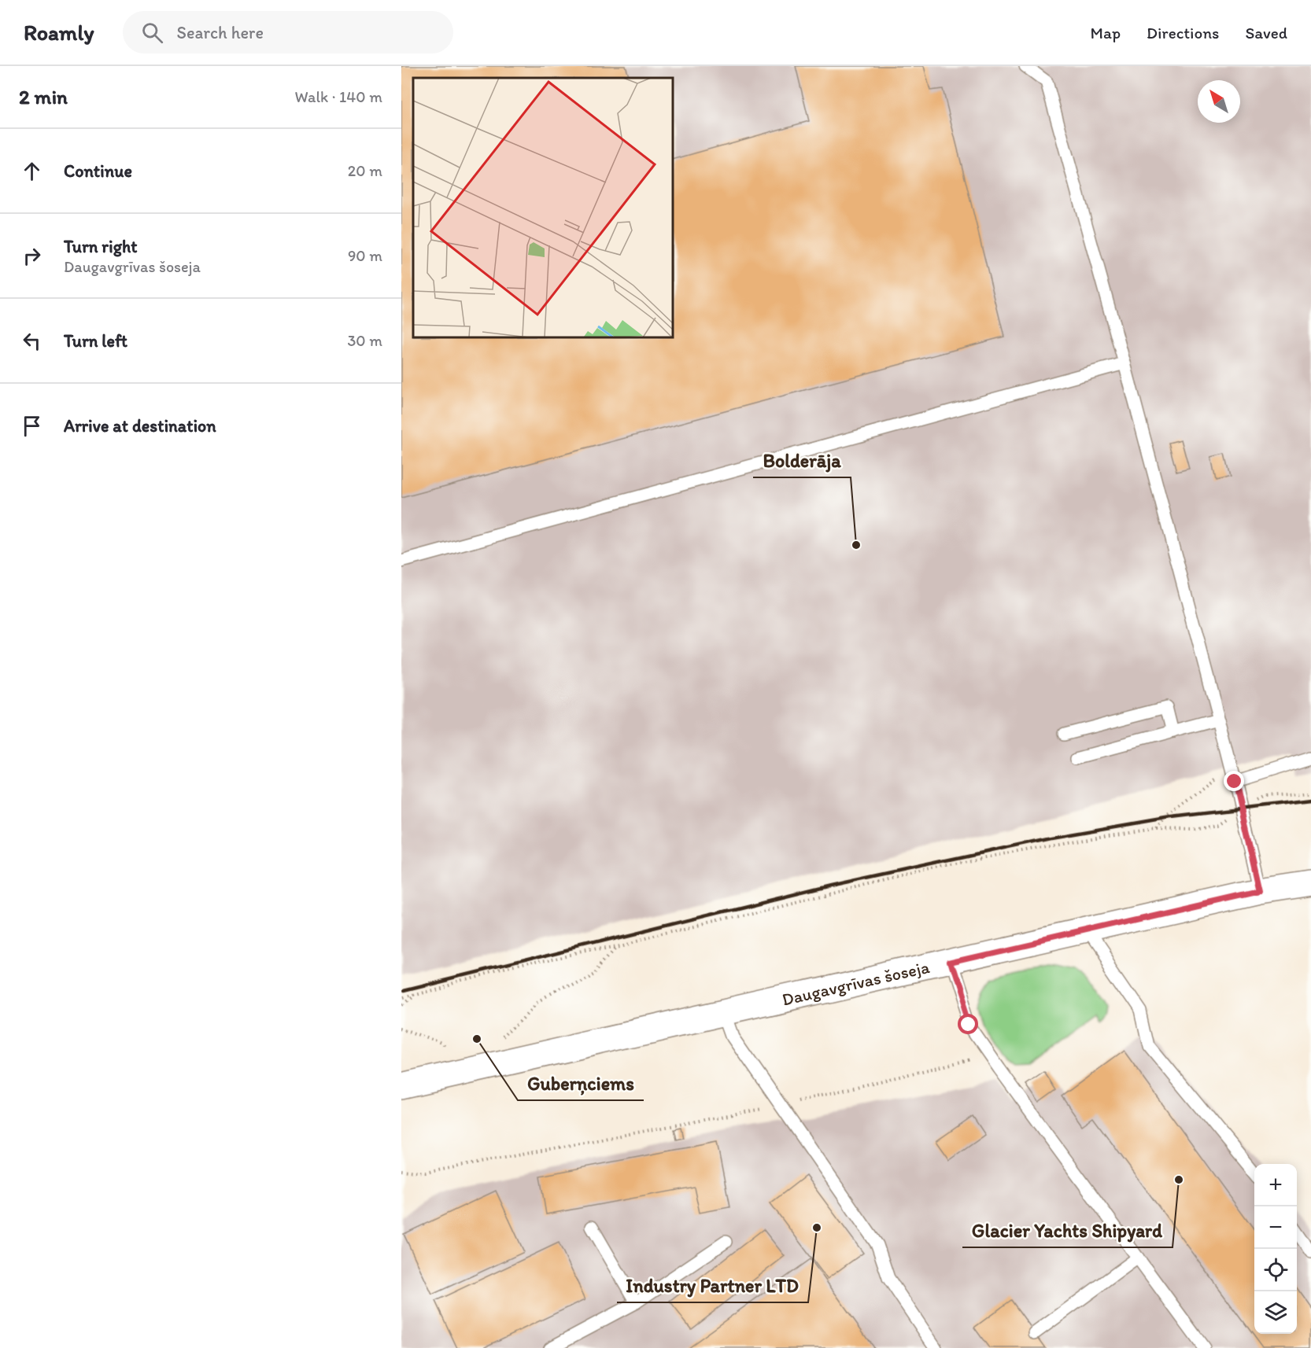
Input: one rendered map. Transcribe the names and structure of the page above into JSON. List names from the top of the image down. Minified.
{"streets":{"main road":["Daugavgrīvas šoseja"]},"places":["Bolderāja","Guberņciems","Glacier Yachts Shipyard","Industry Partner LTD"],"north":"top left","page":{"header":"Roamly","search":"Search here","nav":["Map","Directions","Saved"],"heading":["2 min","Walk · 140 m"],"list":[["Continue","20 m"],["Turn right","Daugavgrīvas šoseja","90 m"],["Turn left","30 m"],"Arrive at destination"],"map_buttons":["+","−"]}}
